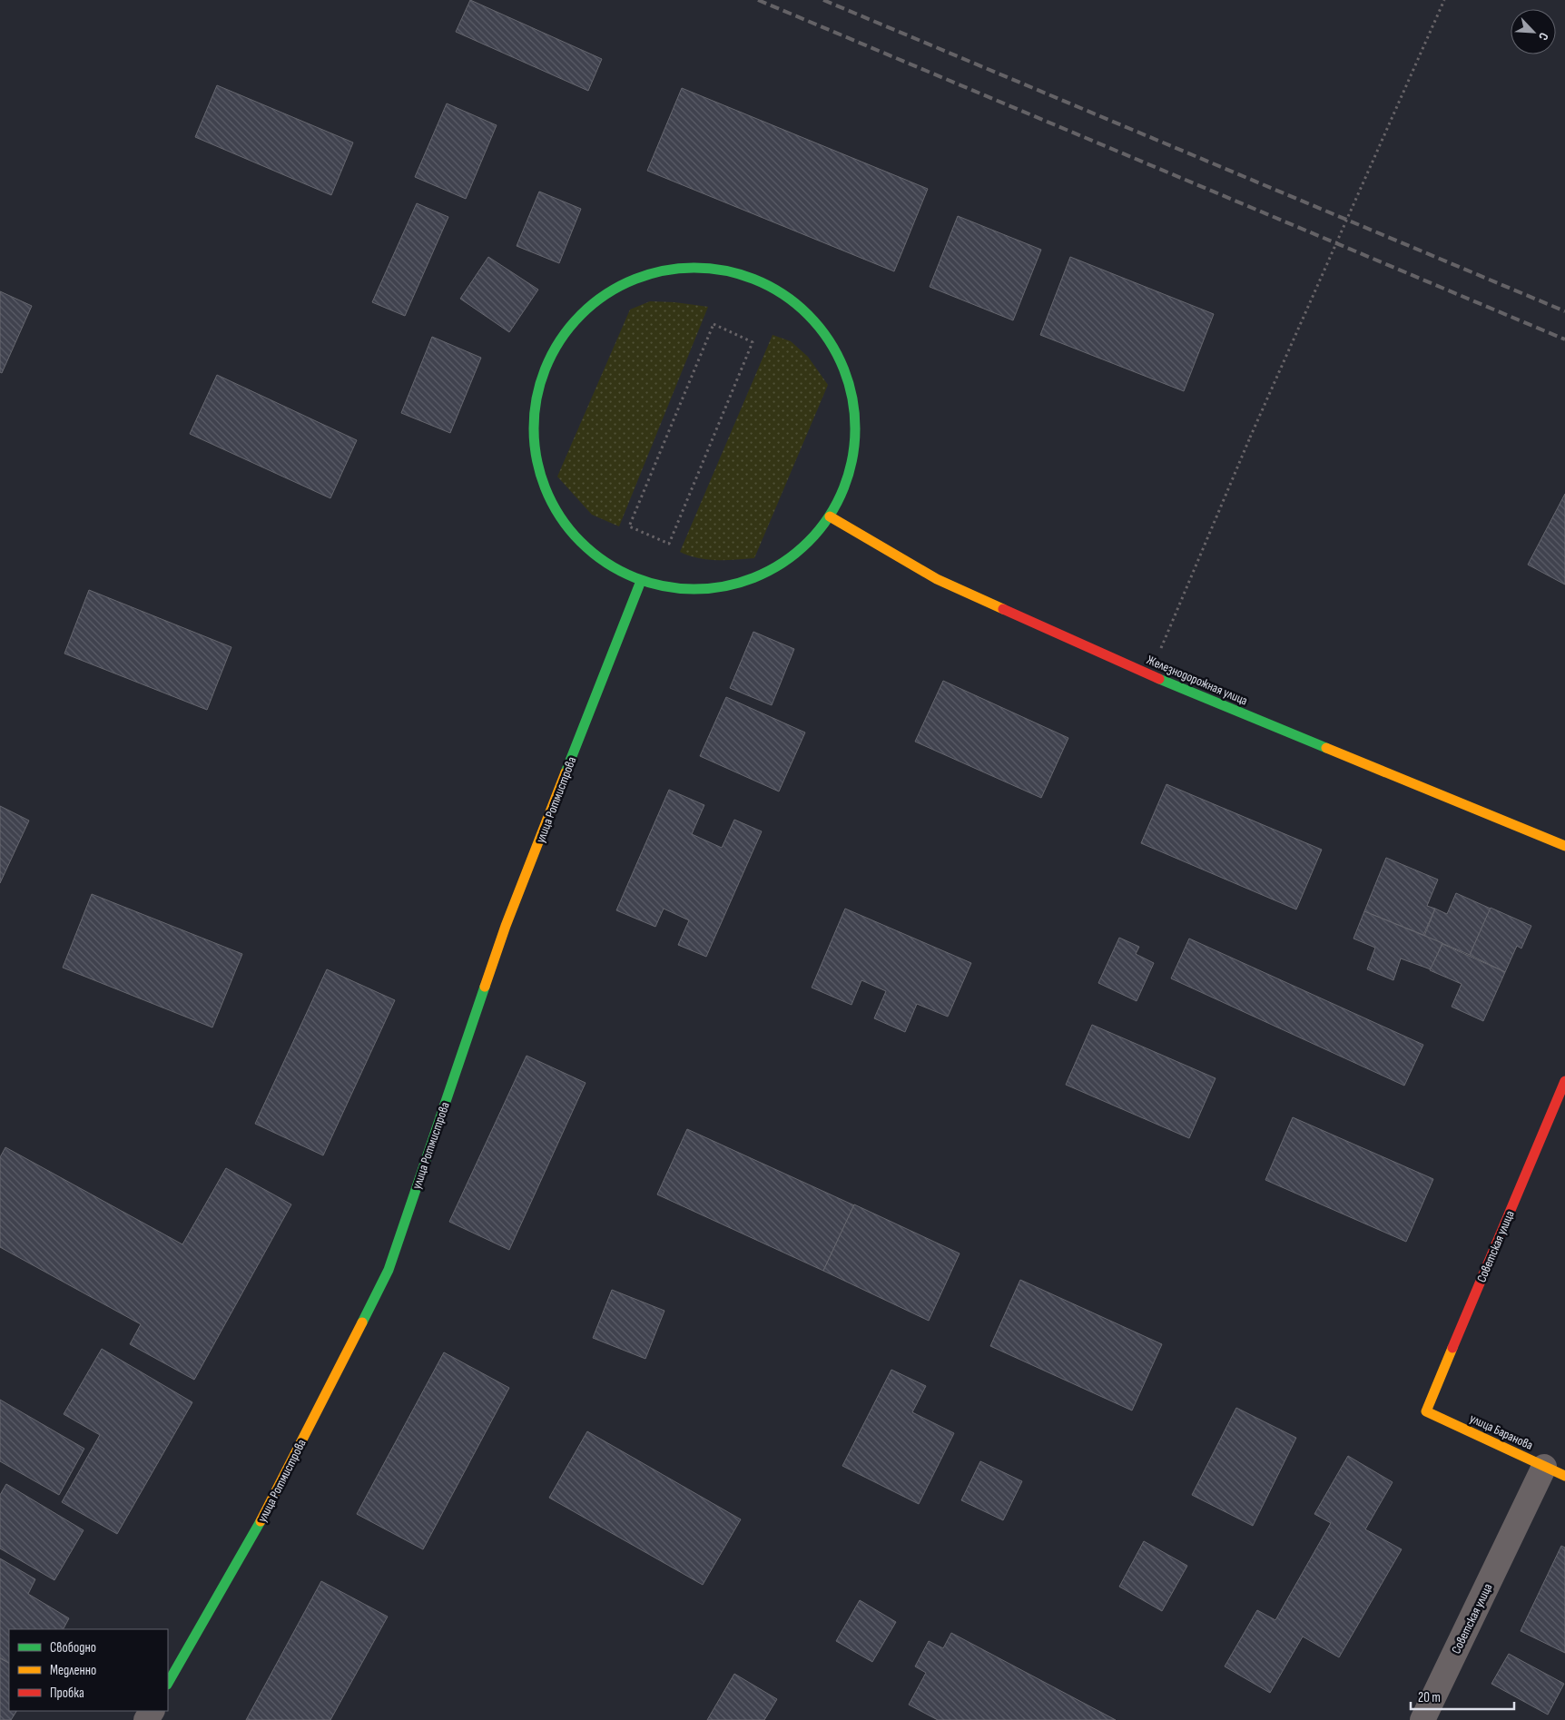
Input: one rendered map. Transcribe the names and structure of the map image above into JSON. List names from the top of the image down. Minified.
{"streets":{"street":["Железнодорожная улица","улица Ротмистрова","Советская улица","улица Баранова"]},"crossings":[["Советская улица","улица Баранова"]],"legend":["Свободно","Медленно","Пробка"],"scale_bar":"20 m","north":"bottom right"}
